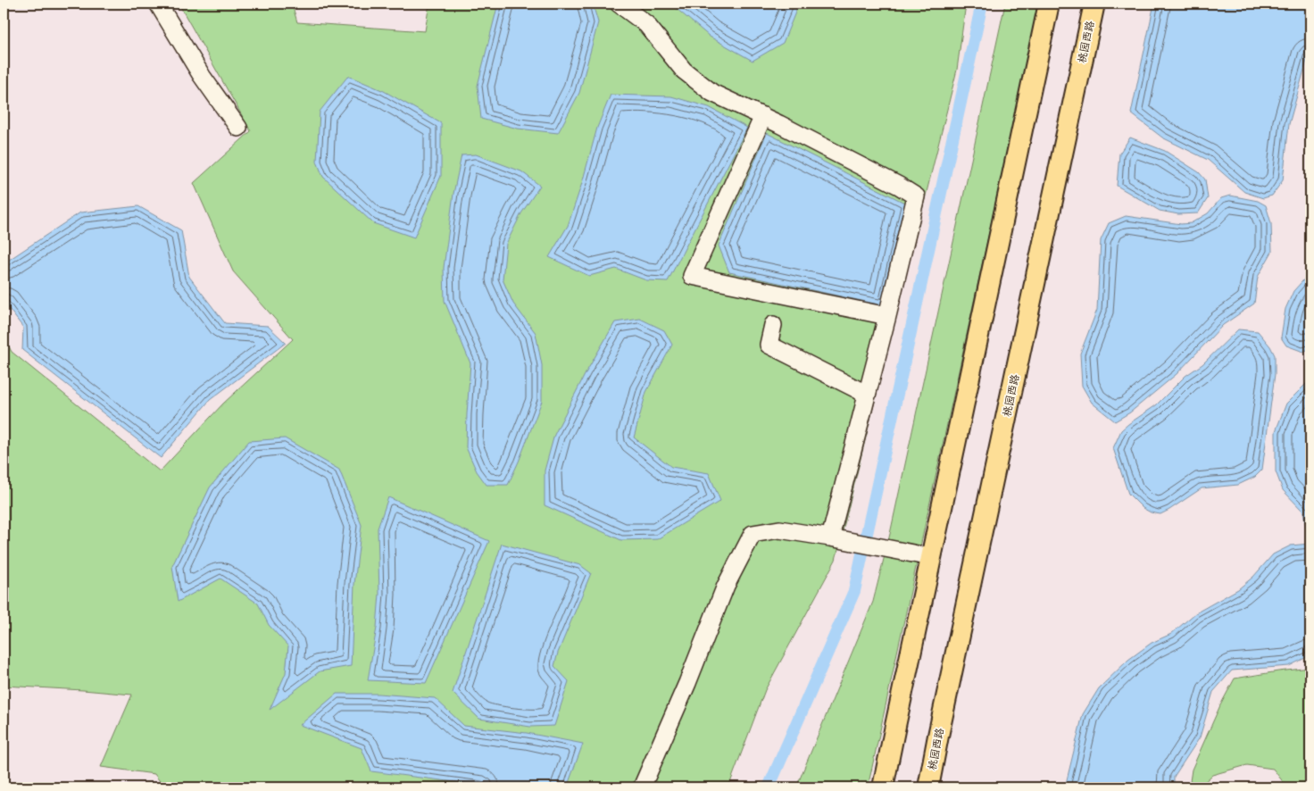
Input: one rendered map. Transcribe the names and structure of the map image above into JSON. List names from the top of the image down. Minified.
{"streets":{"main road":["桃园西路"]}}
